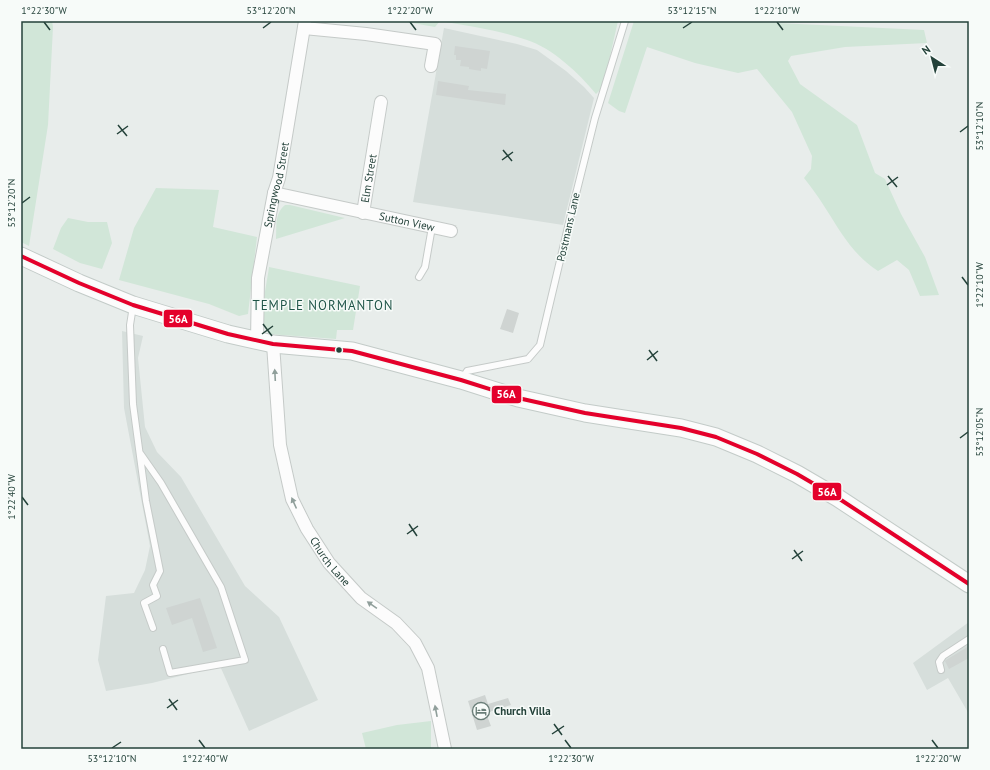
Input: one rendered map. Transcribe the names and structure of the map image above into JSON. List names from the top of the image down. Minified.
{"streets":{"street":["Elm Street","Springwood Street","Sutton View","Church Lane"],"lane":["Postmans Lane"]},"crossings":[["Elm Street","Springwood Street"],["Elm Street","Sutton View"]],"one_way":["Church Lane"],"districts":["TEMPLE NORMANTON"],"places":{"hotel":["Church Villa"]},"lines":["transit line 56A"],"north":"top left","coordinates":["1°22'30\"W","53°12'20\"N","1°22'20\"W","53°12'15\"N","1°22'10\"W","53°12'10\"N","53°12'05\"N","1°22'40\"W"]}
